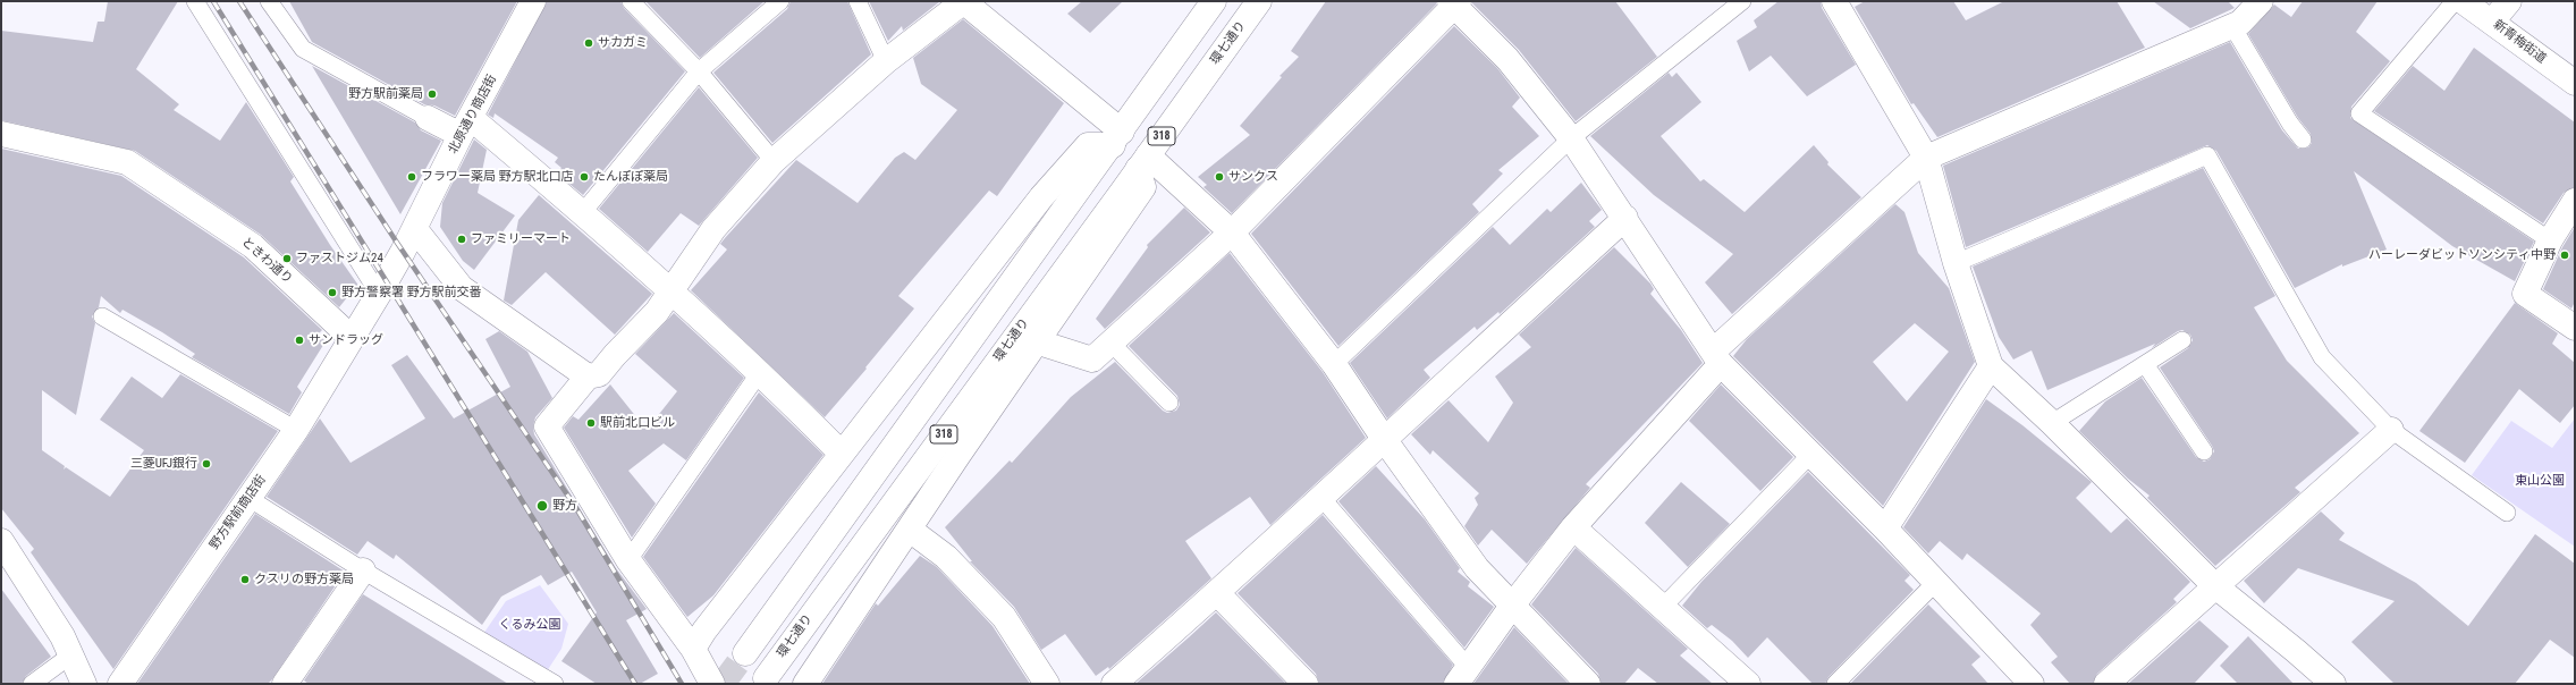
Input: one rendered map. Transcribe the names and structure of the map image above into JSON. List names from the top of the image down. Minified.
{"streets":{"street":["新青梅街道","環七通り","北原通り商店街","318","ときわ通り","野方駅前商店街"]},"crossings":[["北原通り商店街","野方駅前商店街"],["ときわ通り","野方駅前商店街"]],"parks":["東山公園","くるみ公園"],"places":["サカガミ","野方駅前薬局","フラワー薬局 野方駅北口店","たんぽぽ薬局","サンクス","ファミリーマート","ハーレーダビットソンシティ中野","ファストジム24","野方警察署 野方駅前交番","サンドラッグ","駅前北口ビル","三菱UFJ銀行","野方","クスリの野方薬局"]}
